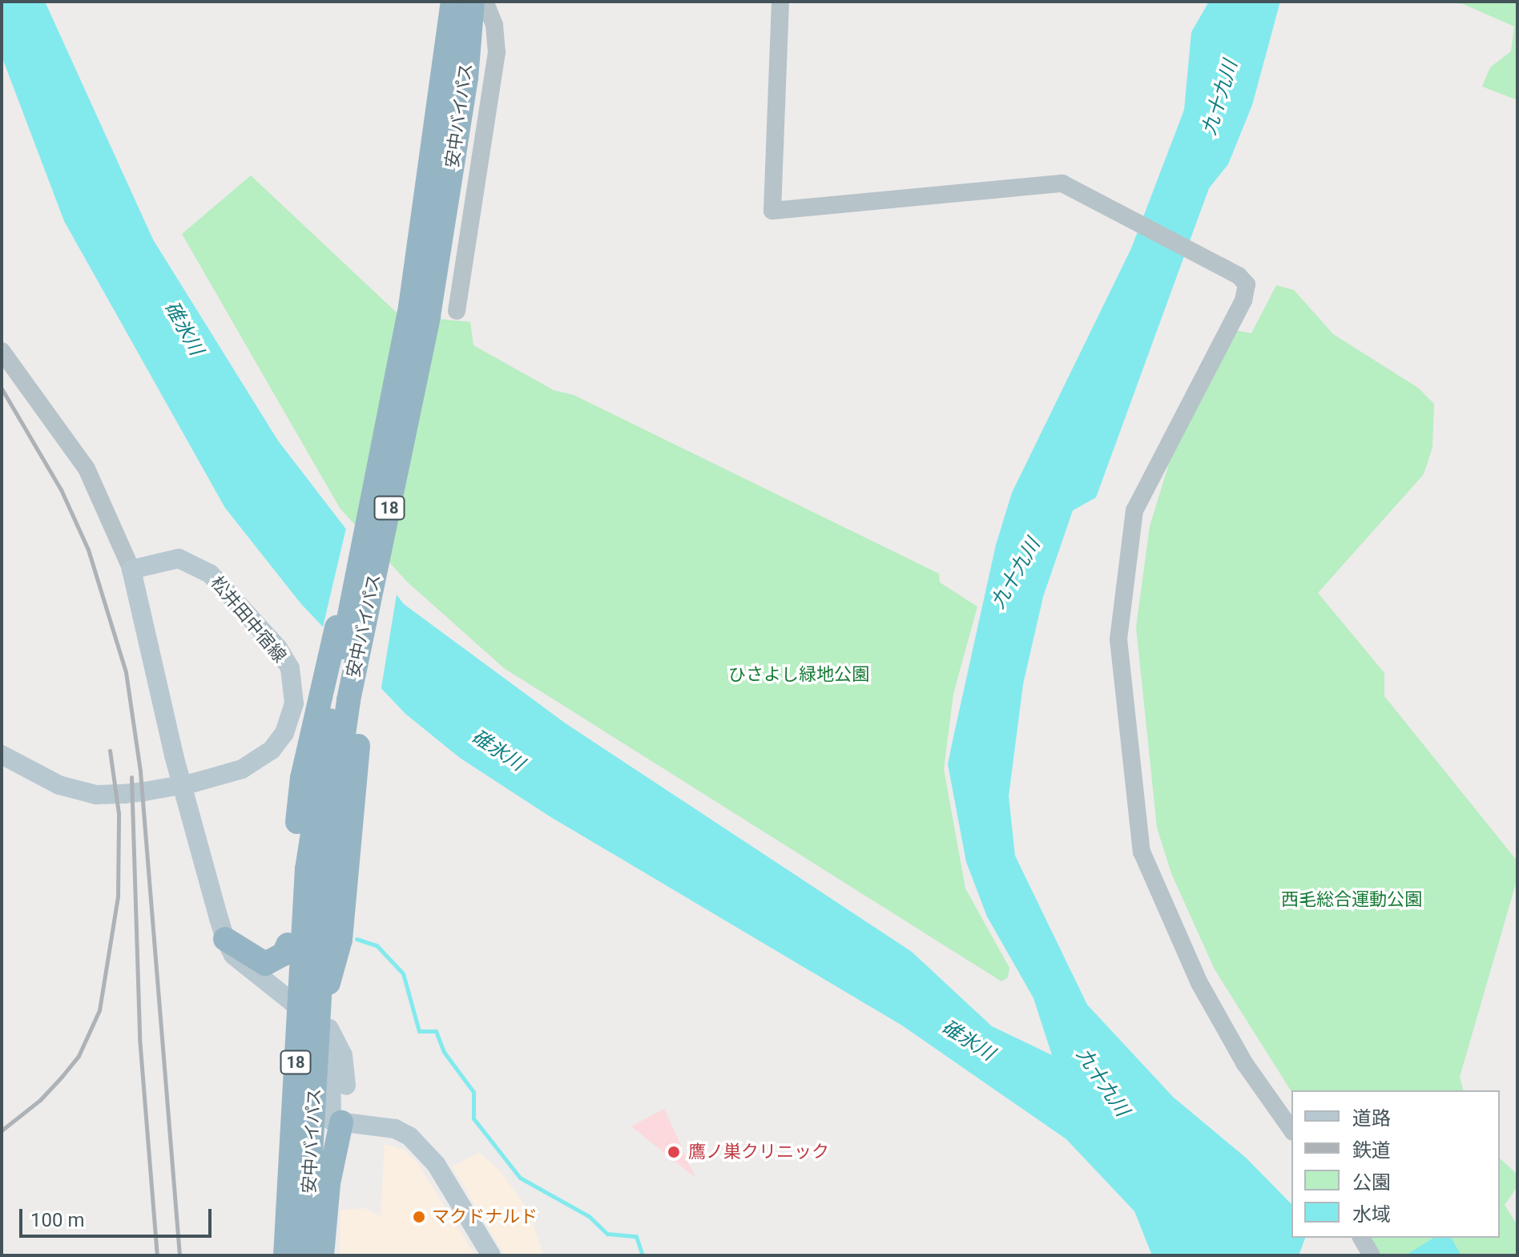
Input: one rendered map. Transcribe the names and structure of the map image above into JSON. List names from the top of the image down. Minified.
{"streets":{"highway":["安中バイパス","18"],"main road":["松井田中宿線"]},"water":["九十九川","碓氷川"],"parks":["ひさよし緑地公園","西毛総合運動公園"],"places":["鷹ノ巣クリニック","マクドナルド"],"legend":["道路","鉄道","公園","水域"],"scale_bar":"100 m"}
